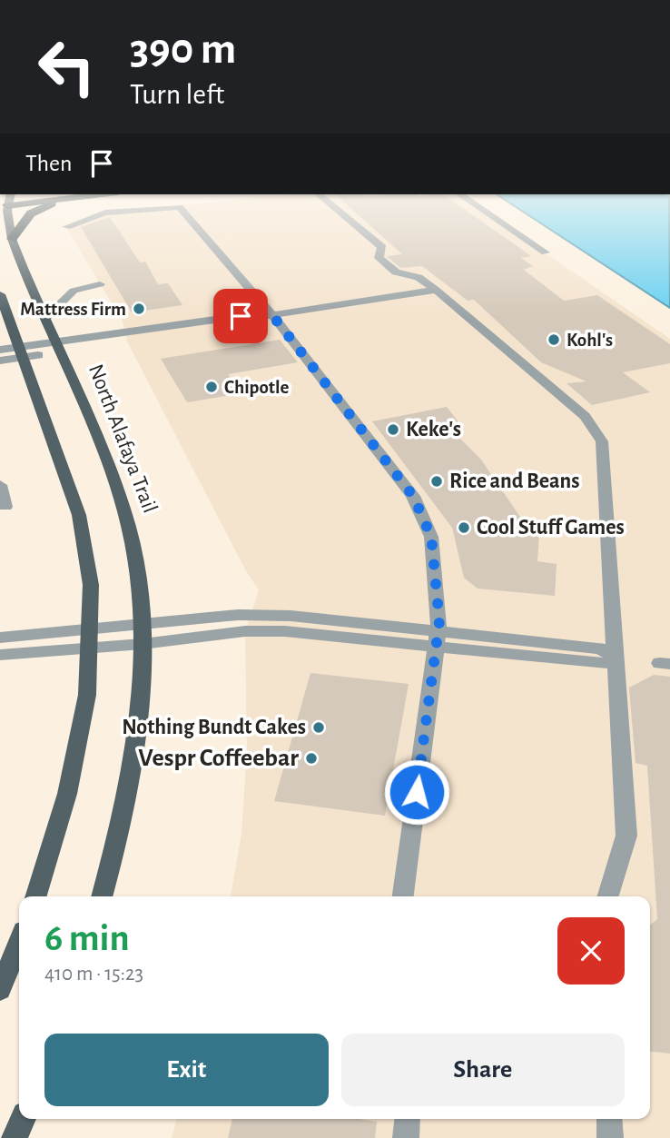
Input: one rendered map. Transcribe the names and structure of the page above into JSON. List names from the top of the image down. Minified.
{"streets":{"main road":["North Alafaya Trail"]},"places":["Mattress Firm","Kohl's","Chipotle","Keke's","Rice and Beans","Cool Stuff Games","Nothing Bundt Cakes","Vespr Coffeebar"],"page":{"turn":["390 m","Turn left"],"then":"Then","heading":["6 min","410 m · 15:23"],"buttons":["Exit","Share"]}}
